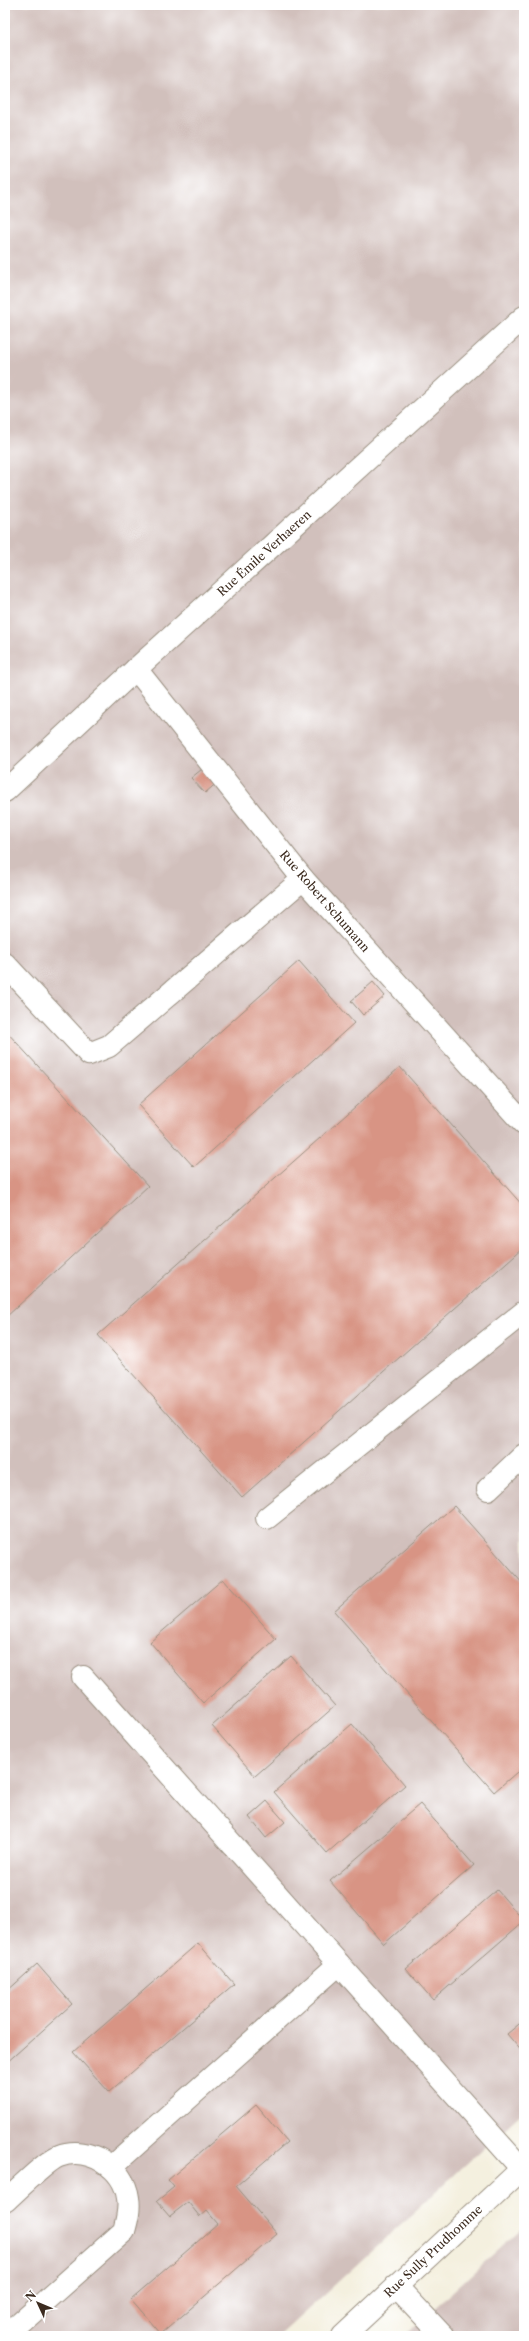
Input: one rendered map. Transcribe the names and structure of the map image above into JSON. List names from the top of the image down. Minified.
{"streets":{"street":["Rue Émile Verhaeren","Rue Robert Schumann","Rue Sully Prudhomme"]},"crossings":[["Rue Émile Verhaeren","Rue Robert Schumann"]],"north":"top left"}
